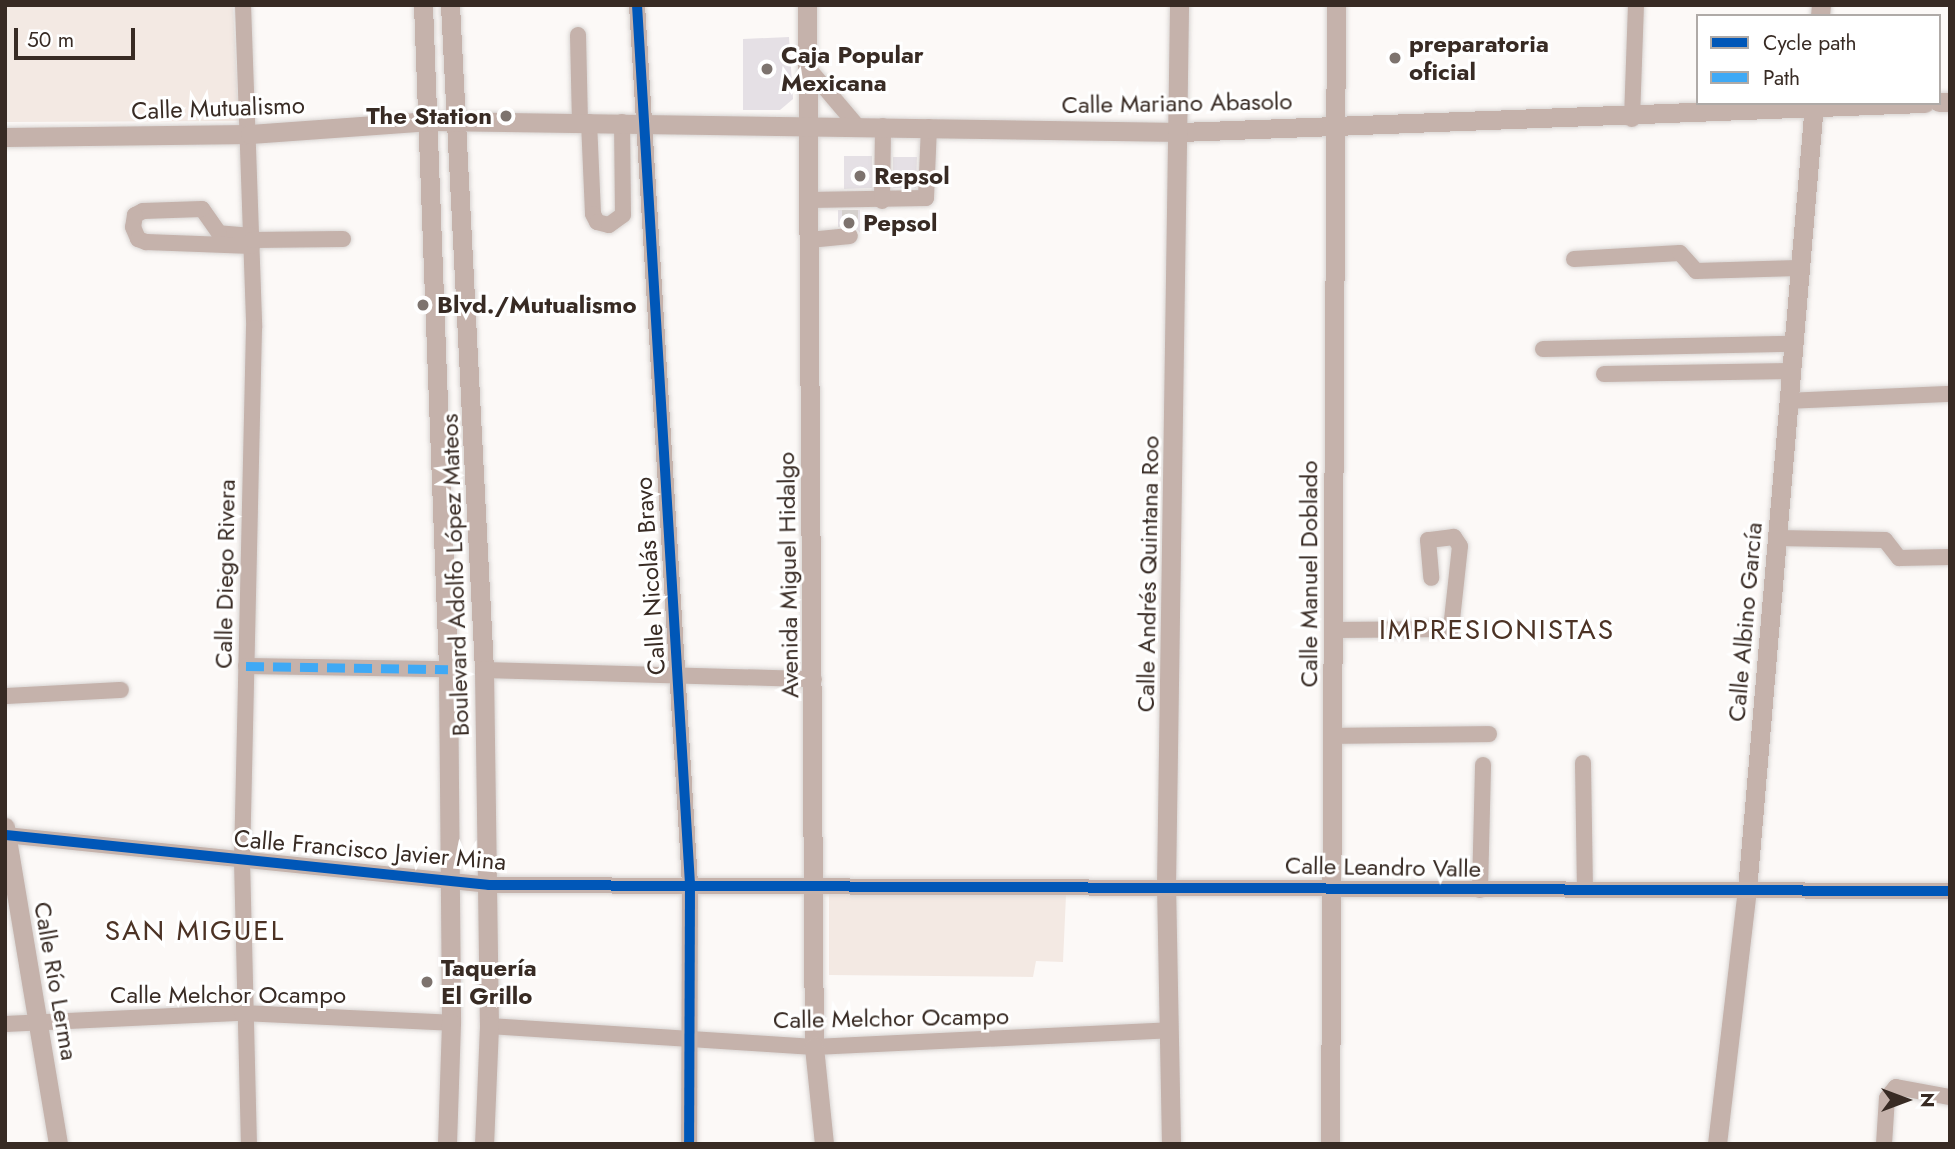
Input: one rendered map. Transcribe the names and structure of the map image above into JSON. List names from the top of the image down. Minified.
{"streets":{"main road":["Calle Mariano Abasolo","Calle Mutualismo","Calle Andrés Quintana Roo","Calle Manuel Doblado","Boulevard Adolfo López Mateos","Avenida Miguel Hidalgo","Calle Albino García","Calle Río Lerma"],"street":["Calle Diego Rivera","Calle Nicolás Bravo","Calle Francisco Javier Mina","Calle Leandro Valle","Calle Melchor Ocampo"]},"crossings":[["Calle Mariano Abasolo","Calle Mutualismo"],["Calle Mariano Abasolo","Calle Andrés Quintana Roo"],["Calle Mariano Abasolo","Calle Manuel Doblado"],["Calle Mariano Abasolo","Boulevard Adolfo López Mateos"],["Calle Mariano Abasolo","Avenida Miguel Hidalgo"],["Calle Mariano Abasolo","Calle Nicolás Bravo"],["Calle Mariano Abasolo","Calle Albino García"],["Calle Mutualismo","Calle Diego Rivera"],["Calle Mutualismo","Boulevard Adolfo López Mateos"],["Calle Diego Rivera","Calle Francisco Javier Mina"],["Calle Diego Rivera","Calle Melchor Ocampo"],["Calle Andrés Quintana Roo","Calle Leandro Valle"],["Calle Andrés Quintana Roo","Calle Melchor Ocampo"],["Calle Manuel Doblado","Calle Leandro Valle"],["Boulevard Adolfo López Mateos","Calle Francisco Javier Mina"],["Boulevard Adolfo López Mateos","Calle Melchor Ocampo"],["Avenida Miguel Hidalgo","Calle Francisco Javier Mina"],["Avenida Miguel Hidalgo","Calle Leandro Valle"],["Avenida Miguel Hidalgo","Calle Melchor Ocampo"],["Calle Nicolás Bravo","Calle Francisco Javier Mina"],["Calle Nicolás Bravo","Calle Melchor Ocampo"],["Calle Albino García","Calle Leandro Valle"],["Calle Francisco Javier Mina","Calle Leandro Valle"],["Calle Francisco Javier Mina","Calle Río Lerma"],["Calle Río Lerma","Calle Melchor Ocampo"]],"districts":["IMPRESIONISTAS","SAN MIGUEL"],"places":["preparatoria oficial","Caja Popular Mexicana","The Station","Repsol","Pepsol","Blvd./Mutualismo","Taquería El Grillo"],"legend":["Cycle path","Path"],"scale_bar":"50 m","north":"right"}
